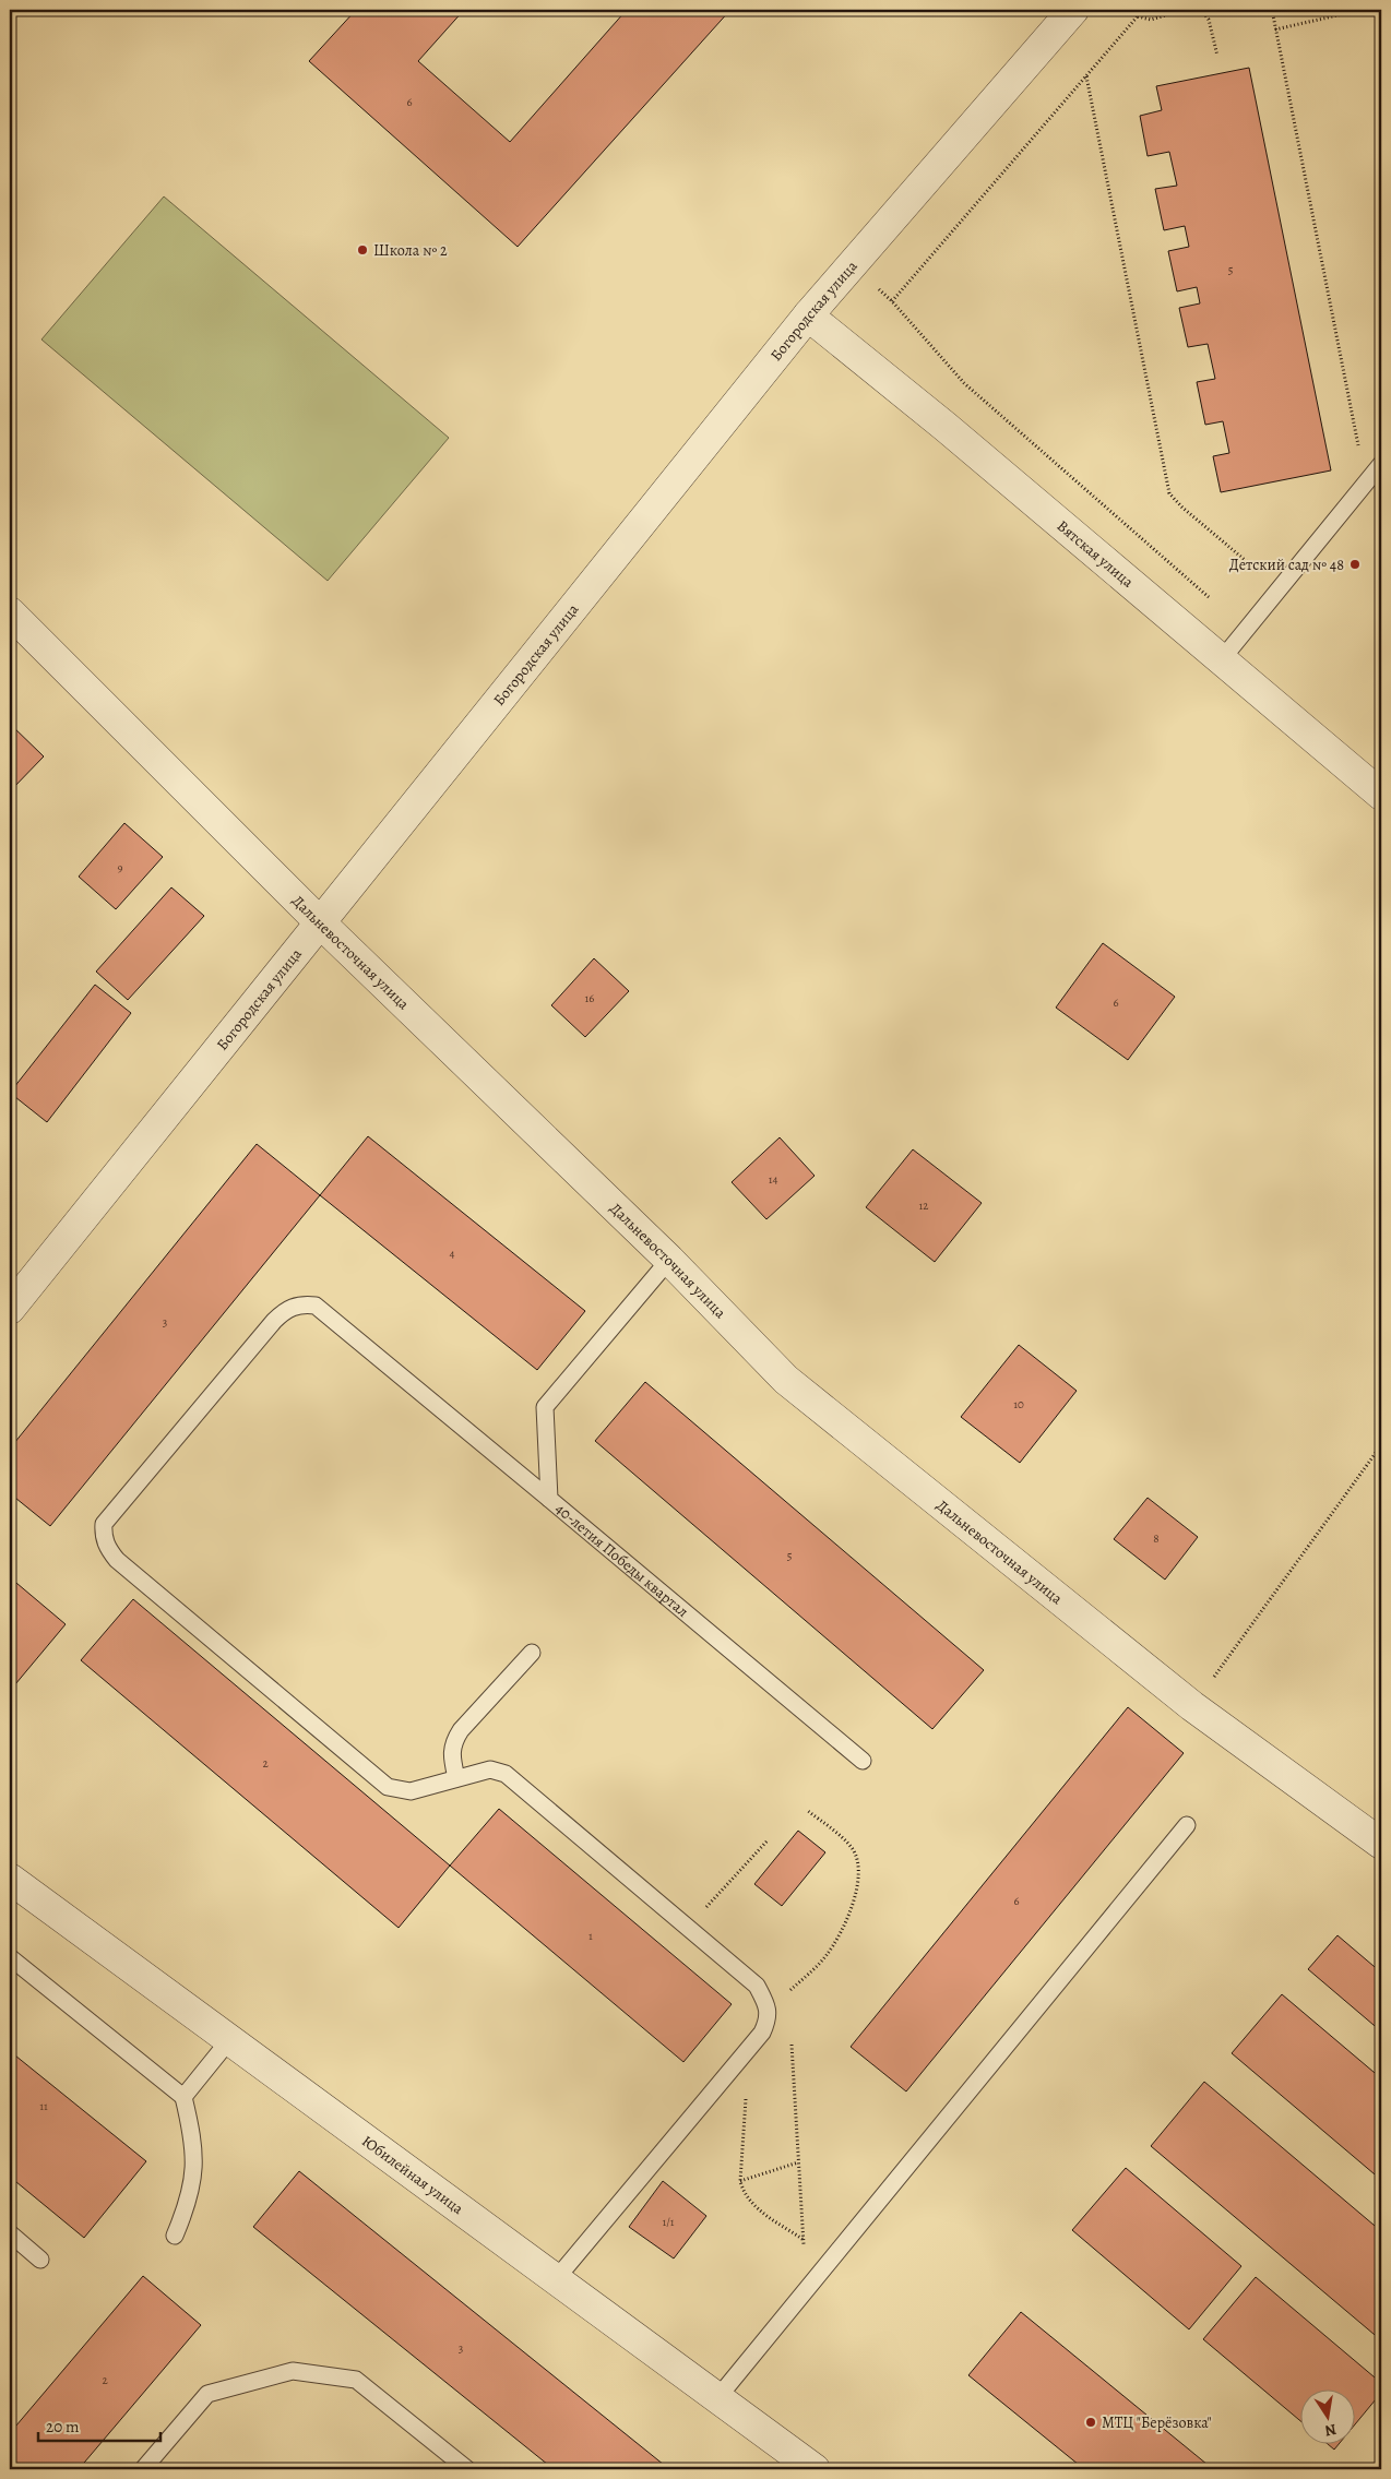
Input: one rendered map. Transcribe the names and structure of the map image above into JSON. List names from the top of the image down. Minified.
{"streets":{"street":["Богородская улица","Вятская улица","Дальневосточная улица","Юбилейная улица"],"lane":["40-летия Победы квартал"]},"crossings":[["Богородская улица","Вятская улица"],["Богородская улица","Дальневосточная улица"],["Дальневосточная улица","40-летия Победы квартал"]],"places":["Школа № 2","Детский сад № 48","МТЦ \"Берёзовка\""],"house_numbers":["6","5","9","16","6","14","12","4","3","10","8","5","2","6","1","11","1/1","3","2"],"scale_bar":"20 m","north":"bottom"}
